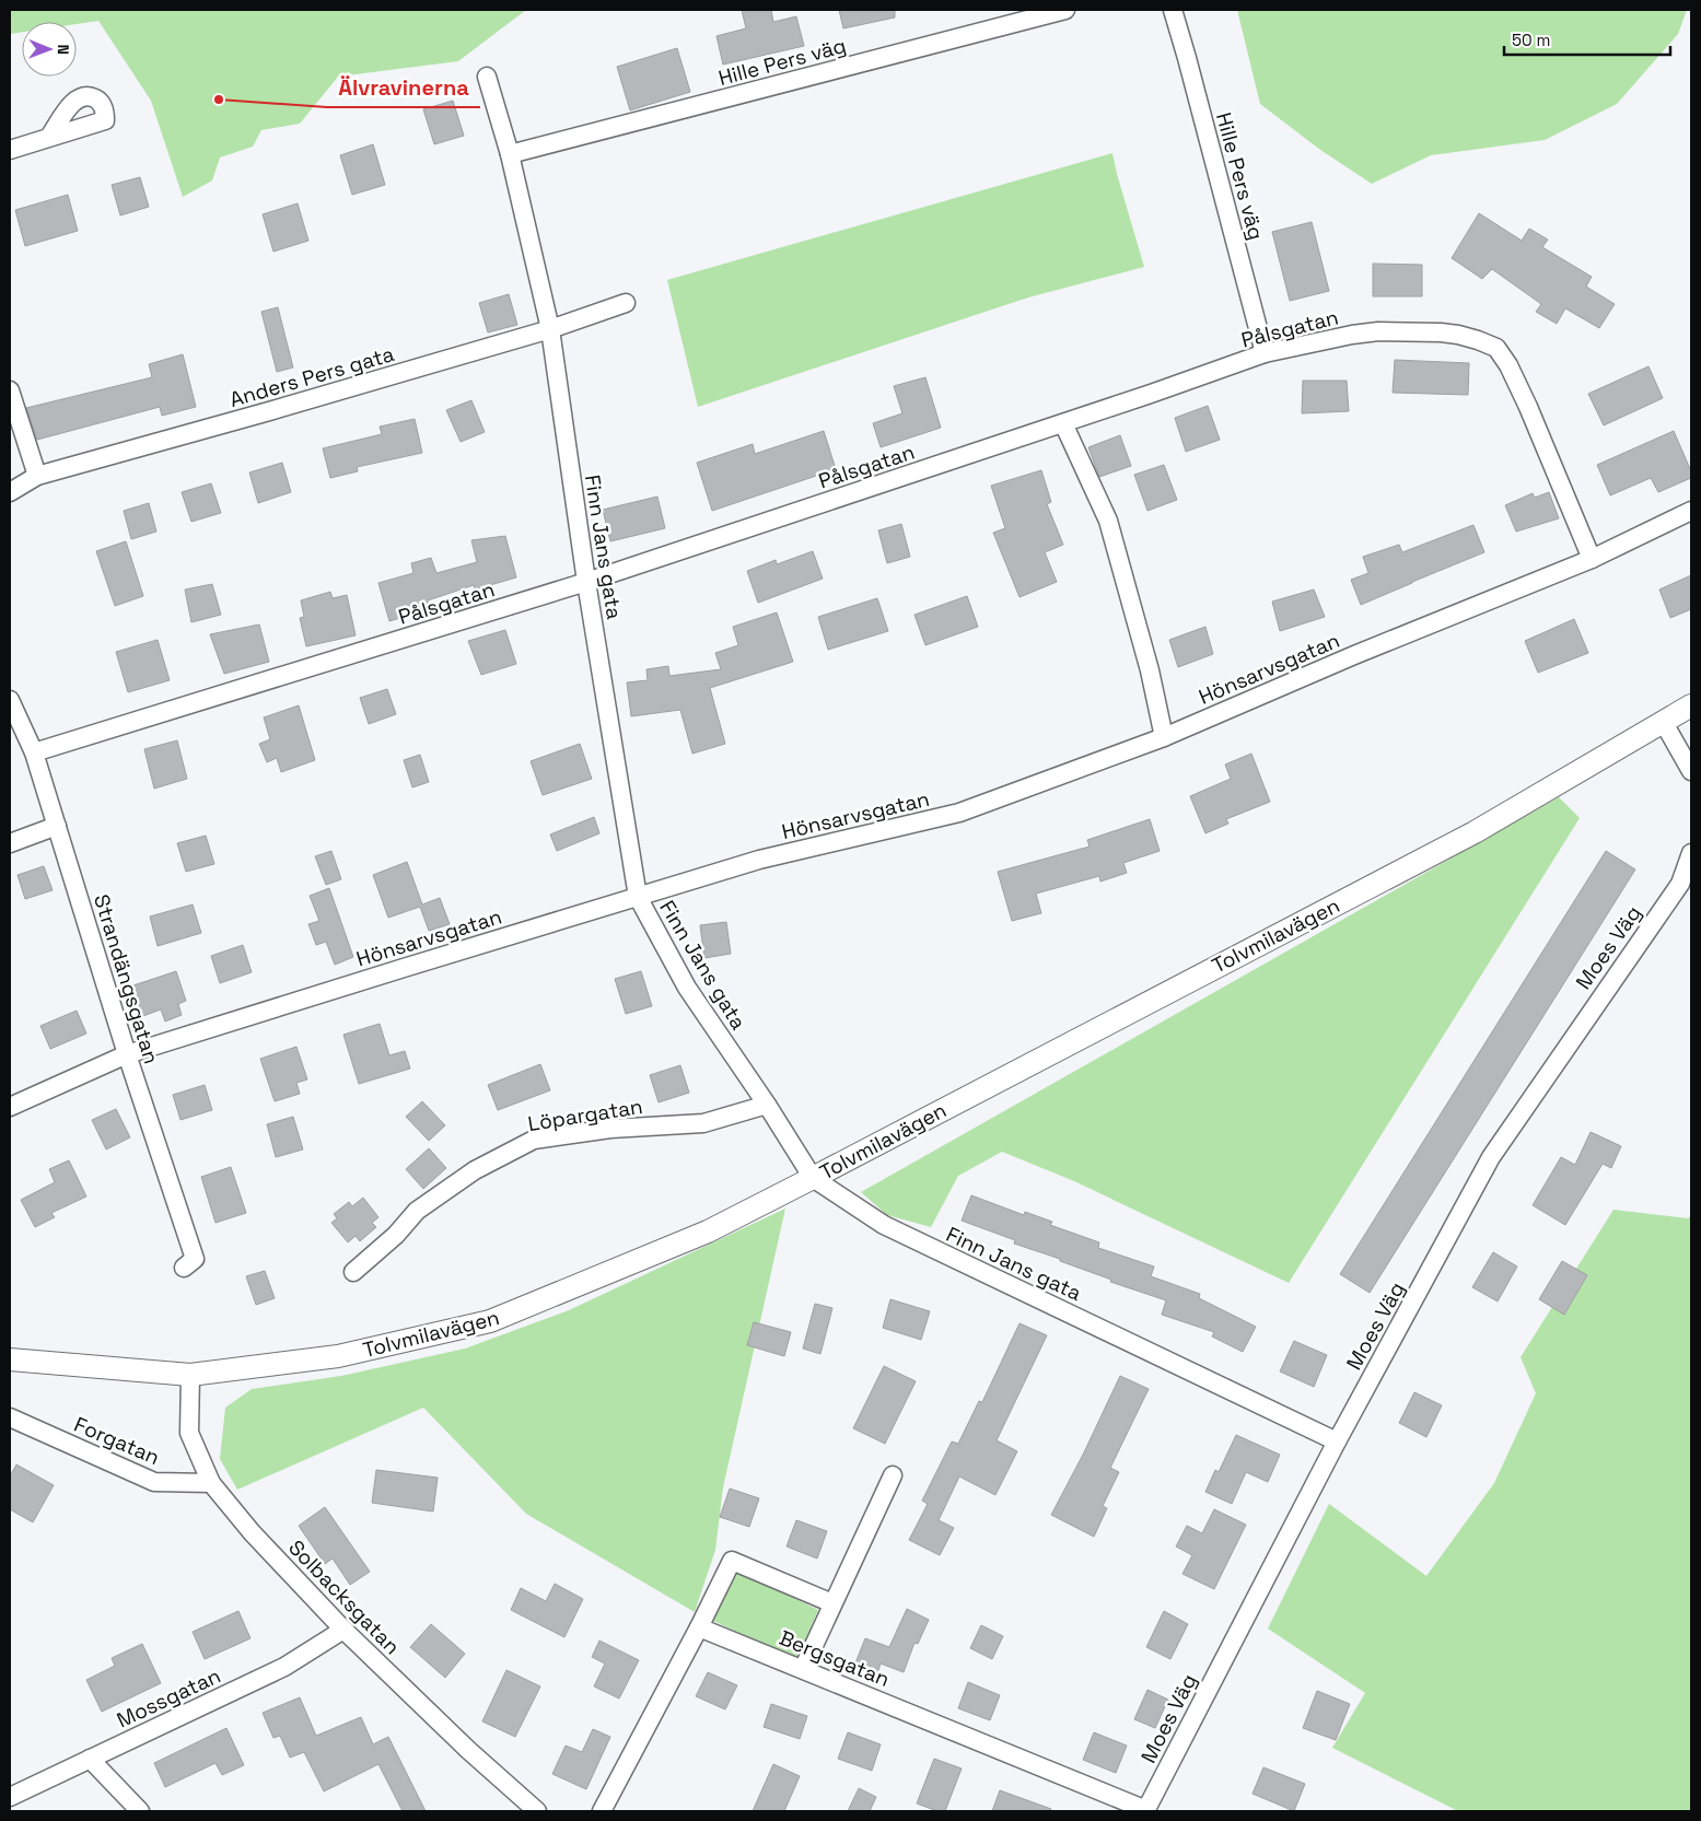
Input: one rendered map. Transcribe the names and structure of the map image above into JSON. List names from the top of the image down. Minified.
{"streets":{"street":["Hille Pers väg","Pålsgatan","Anders Pers gata","Finn Jans gata","Hönsarvsgatan","Tolvmilavägen","Moes Väg","Strandängsgatan","Löpargatan","Forgatan","Solbacksgatan","Bergsgatan","Mossgatan"]},"crossings":[["Hille Pers väg","Pålsgatan"],["Hille Pers väg","Finn Jans gata"],["Pålsgatan","Finn Jans gata"],["Pålsgatan","Hönsarvsgatan"],["Pålsgatan","Strandängsgatan"],["Anders Pers gata","Finn Jans gata"],["Finn Jans gata","Hönsarvsgatan"],["Finn Jans gata","Tolvmilavägen"],["Finn Jans gata","Moes Väg"],["Finn Jans gata","Löpargatan"],["Hönsarvsgatan","Strandängsgatan"],["Tolvmilavägen","Solbacksgatan"],["Moes Väg","Bergsgatan"],["Forgatan","Solbacksgatan"],["Solbacksgatan","Mossgatan"]],"places":["Älvravinerna"],"scale_bar":"50 m","north":"right"}
